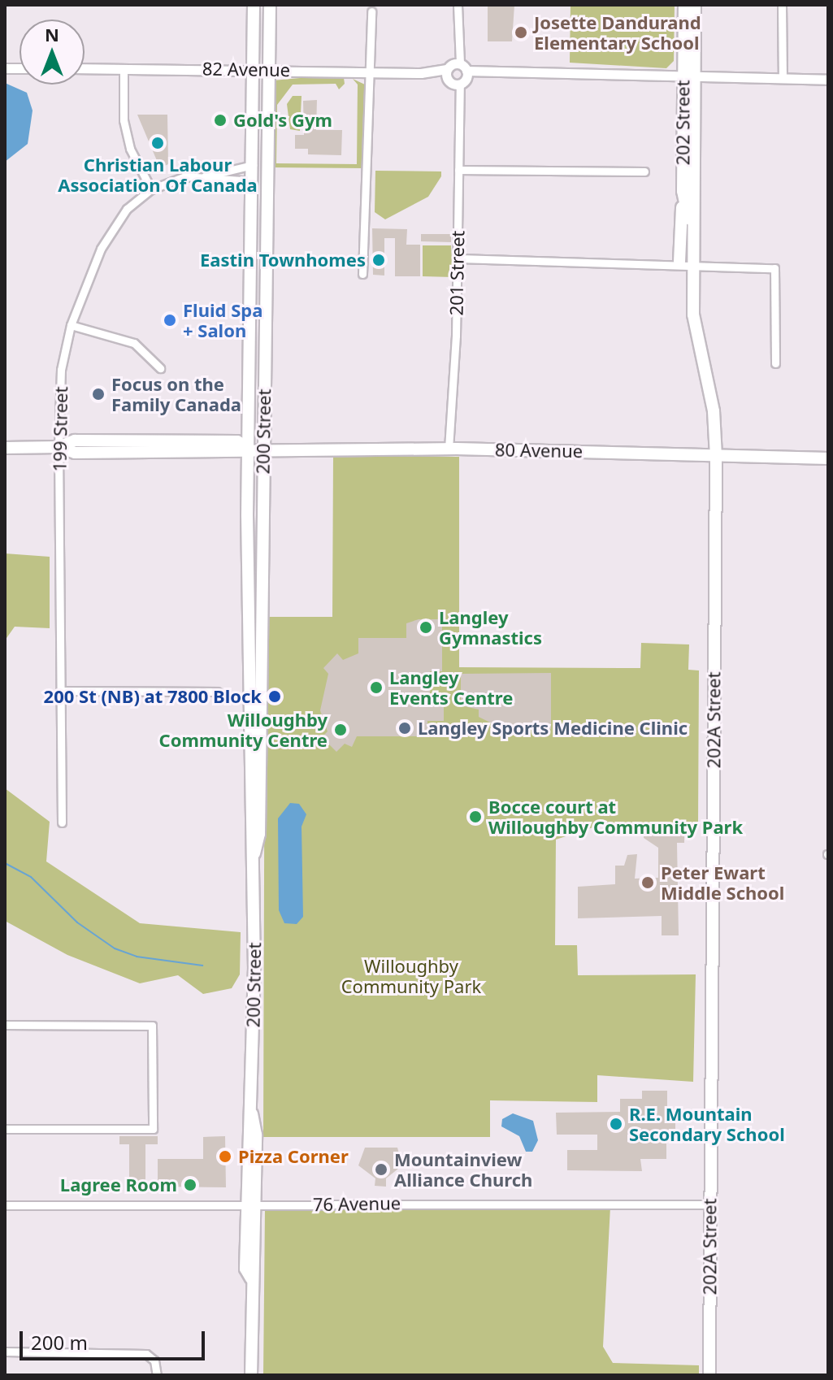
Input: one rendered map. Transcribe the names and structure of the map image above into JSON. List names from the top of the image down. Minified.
{"streets":{"main road":["202 Street","200 Street","80 Avenue","202A Street"],"street":["82 Avenue","201 Street","199 Street","76 Avenue"]},"crossings":[["82 Avenue","202 Street"],["82 Avenue","201 Street"],["82 Avenue","200 Street"],["202 Street","202A Street"],["201 Street","80 Avenue"],["199 Street","80 Avenue"],["200 Street","80 Avenue"],["200 Street","76 Avenue"],["80 Avenue","202A Street"],["202A Street","76 Avenue"]],"parks":["Willoughby Community Park"],"places":["Josette Dandurand Elementary School","Gold's Gym","Christian Labour Association Of Canada","Eastin Townhomes","Fluid Spa + Salon","Focus on the Family Canada","Langley Gymnastics","Langley Events Centre","200 St (NB) at 7800 Block","Langley Sports Medicine Clinic","Willoughby Community Centre","Bocce court at Willoughby Community Park","Peter Ewart Middle School","R.E. Mountain Secondary School","Pizza Corner","Mountainview Alliance Church","Lagree Room"],"scale_bar":"200 m","north":"top"}
